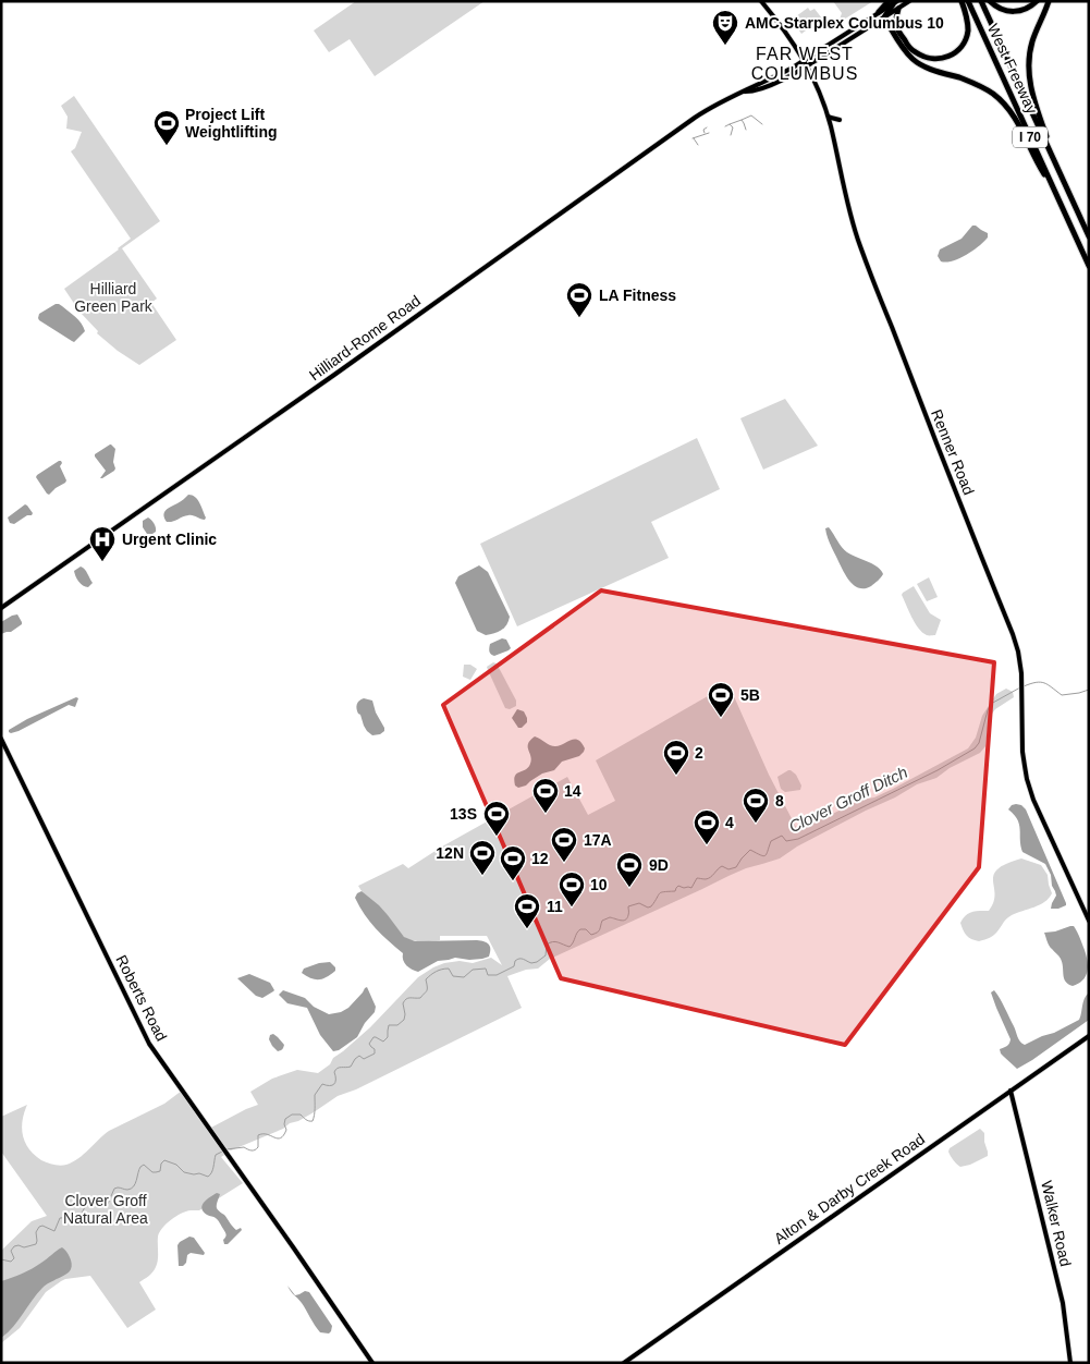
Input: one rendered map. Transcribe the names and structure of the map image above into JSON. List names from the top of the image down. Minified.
{"streets":{"highway":["West Freeway","I 70"],"main road":["Hilliard-Rome Road","Renner Road","Roberts Road","Alton & Darby Creek Road","Walker Road"]},"crossings":[["Hilliard-Rome Road","Renner Road"],["Alton & Darby Creek Road","Walker Road"]],"districts":["FAR WEST COLUMBUS"],"water":["Clover Groff Ditch"],"parks":["Hilliard Green Park","Clover Groff Natural Area"],"places":{"theatre":["AMC Starplex Columbus 10"],"sports":["Project Lift Weightlifting","LA Fitness","5B","2","14","8","13S","4","17A","12N","12","9D","10","11"],"hospital":["Urgent Clinic"]}}
